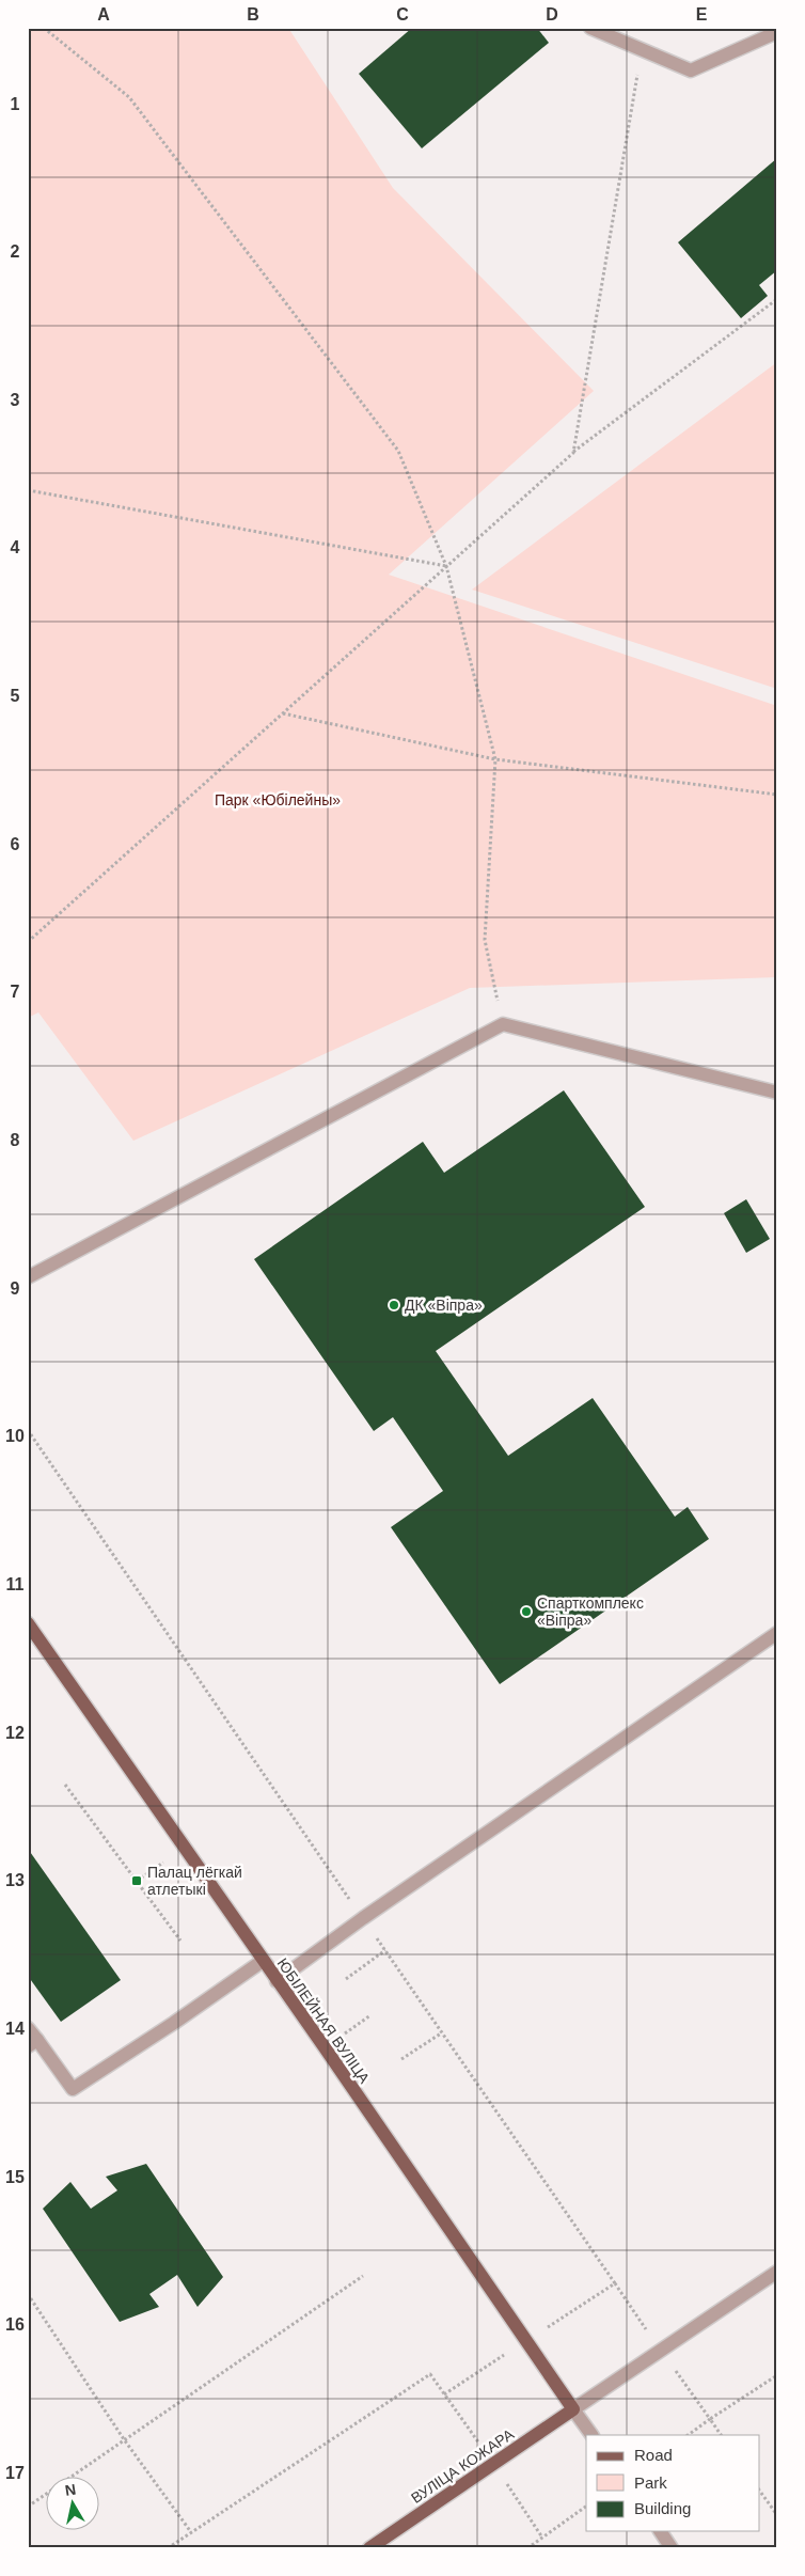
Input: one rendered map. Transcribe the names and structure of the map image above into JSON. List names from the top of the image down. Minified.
{"streets":{"main road":["ЮБІЛЕЙНАЯ ВУЛІЦА","ВУЛІЦА КОЖАРА"]},"crossings":[["ЮБІЛЕЙНАЯ ВУЛІЦА","ВУЛІЦА КОЖАРА"]],"parks":["Парк «Юбілейны»"],"places":{"other":["ДК «Віпра»","Спарткомплекс «Віпра»"],"transit":["Палац лёгкай атлетыкі"]},"legend":["Road","Park","Building"],"north":"top","grid":{"columns":["A","B","C","D","E"],"rows":["1","2","3","4","5","6","7","8","9","10","11","12","13","14","15","16","17"]}}
